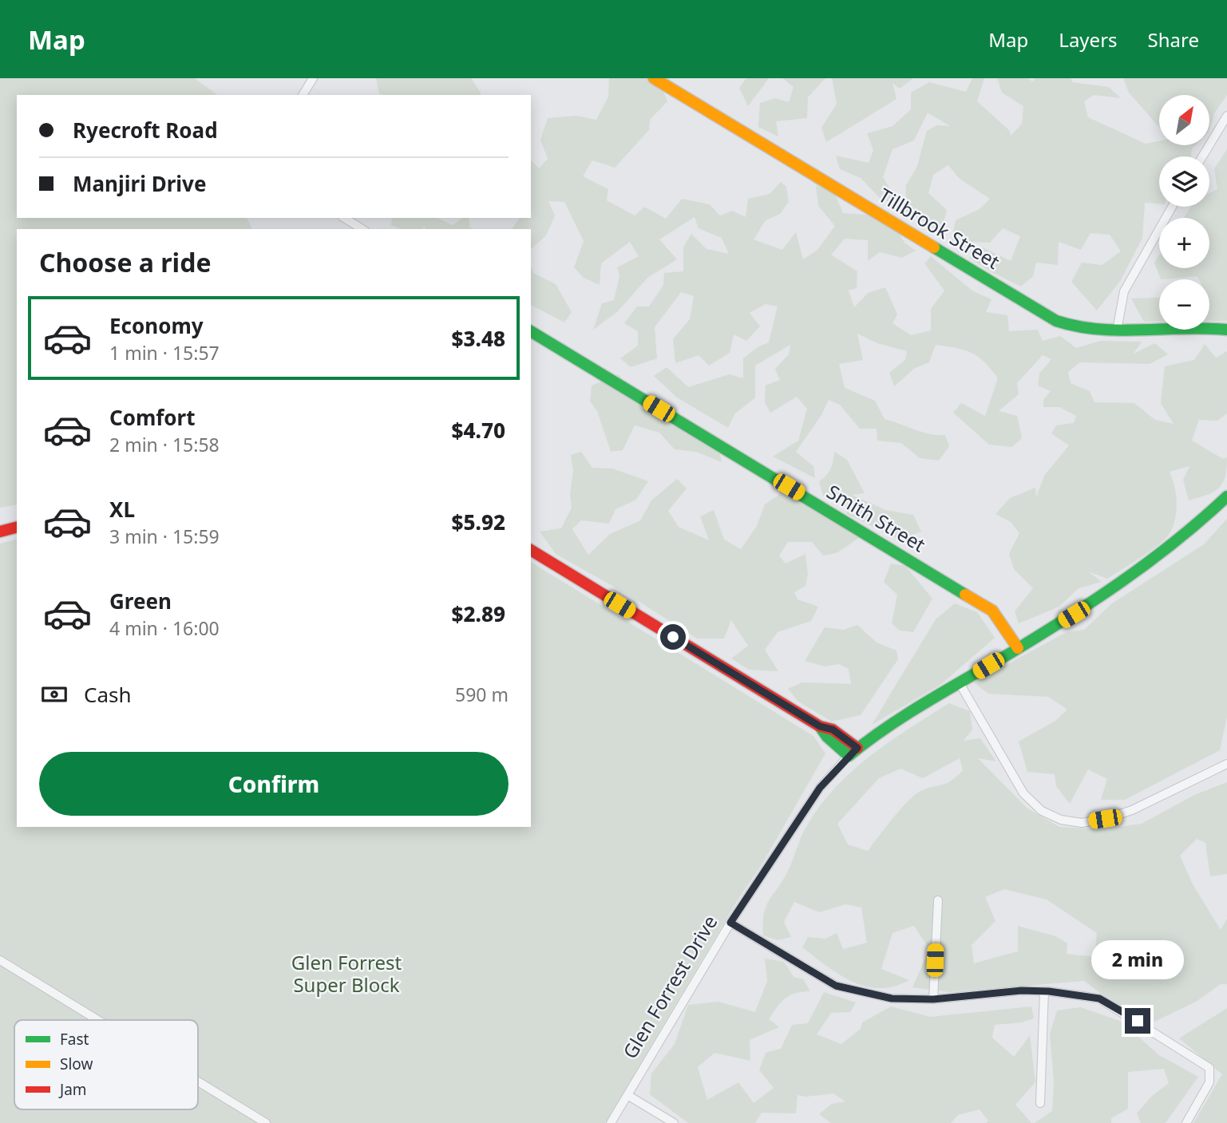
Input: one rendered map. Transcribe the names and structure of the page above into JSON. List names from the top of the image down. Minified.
{"streets":{"street":["Tillbrook Street","Smith Street","Glen Forrest Drive"]},"crossings":[["Smith Street","Glen Forrest Drive"]],"parks":["Glen Forrest Super Block"],"legend":["Fast","Slow","Jam"],"north":"top right","page":{"header":"Map","nav":["Map","Layers","Share"],"map_buttons":["+","−"],"banner":["Ryecroft Road","Manjiri Drive"],"heading":"Choose a ride","list":[{"name":"Economy","note":"1 min · 15:57","value":"$3.48"},{"name":"Comfort","note":"2 min · 15:58","value":"$4.70"},{"name":"XL","note":"3 min · 15:59","value":"$5.92"},{"name":"Green","note":"4 min · 16:00","value":"$2.89"}],"pay":["Cash","590 m"],"buttons":"Confirm","bubble":"2 min"}}
